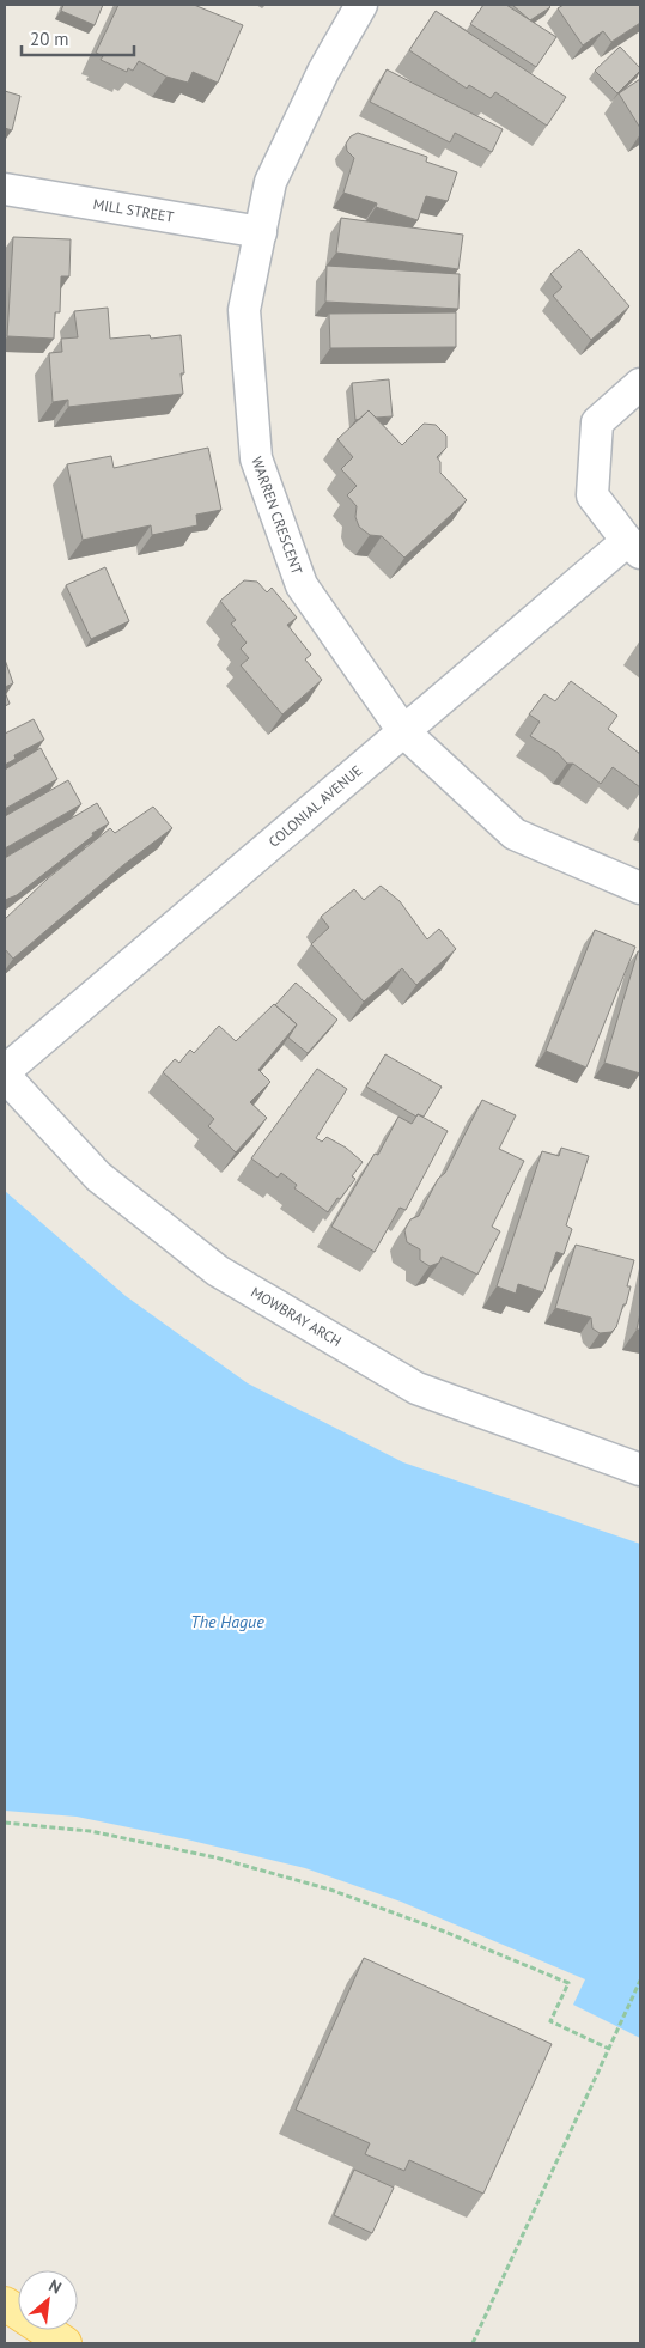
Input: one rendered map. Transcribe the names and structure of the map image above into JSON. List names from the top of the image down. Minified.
{"streets":{"street":["MILL STREET","WARREN CRESCENT","COLONIAL AVENUE","MOWBRAY ARCH"]},"crossings":[["MILL STREET","WARREN CRESCENT"],["WARREN CRESCENT","COLONIAL AVENUE"]],"water":["The Hague"],"scale_bar":"20 m","north":"top right"}
